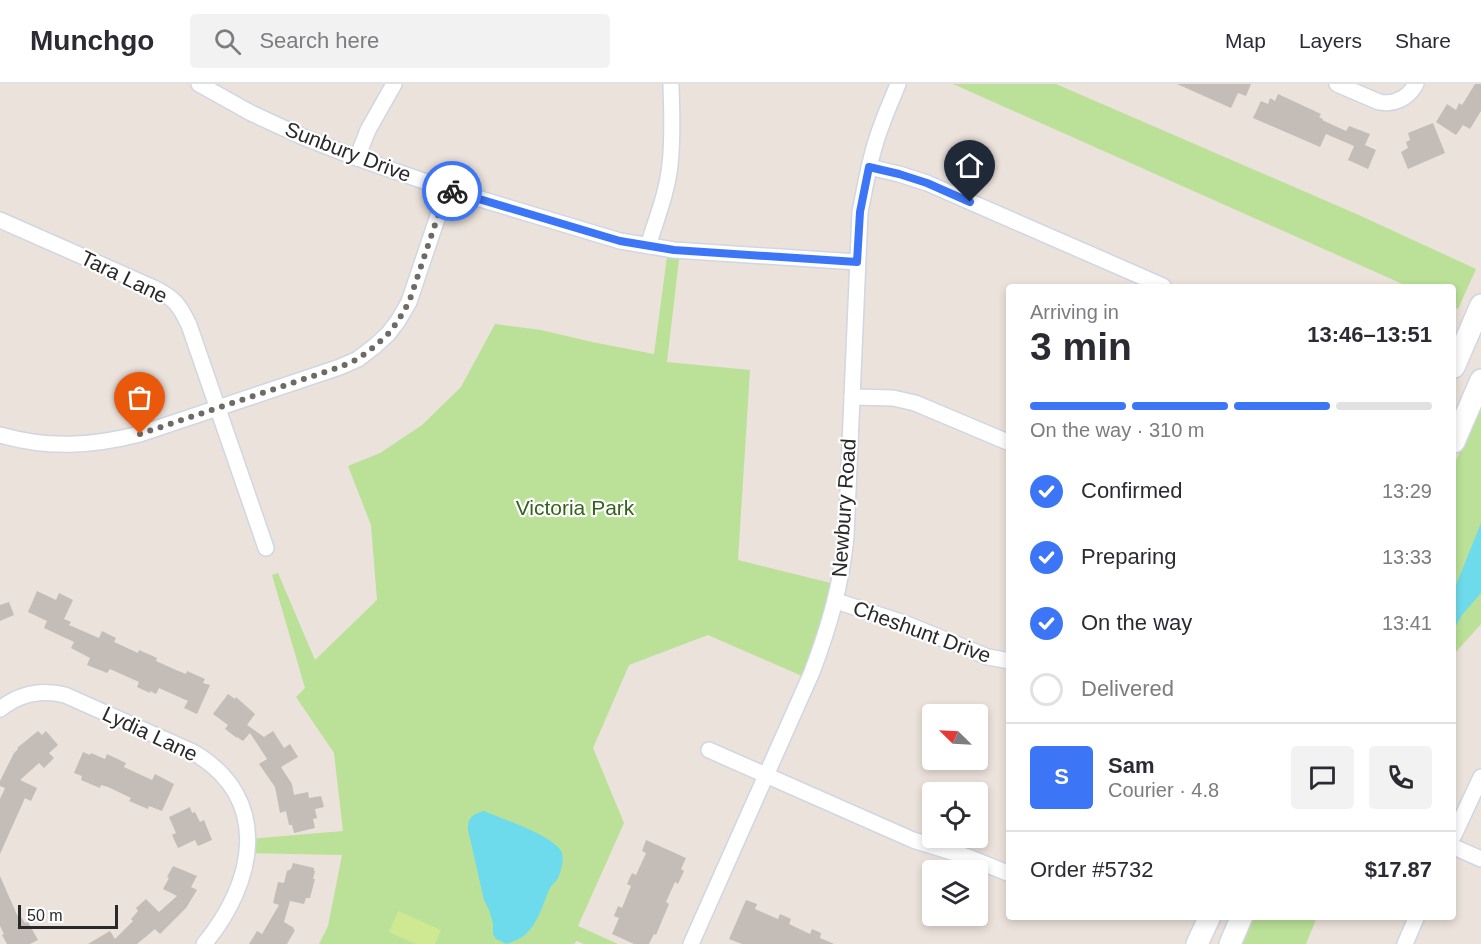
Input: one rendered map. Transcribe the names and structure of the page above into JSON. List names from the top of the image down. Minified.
{"streets":{"street":["Sunbury Drive","Tara Lane","Newbury Road","Cheshunt Drive","Lydia Lane"]},"crossings":[["Sunbury Drive","Newbury Road"],["Newbury Road","Cheshunt Drive"]],"parks":["Victoria Park"],"scale_bar":"50 m","north":"top left","page":{"header":"Munchgo","search":"Search here","nav":["Map","Layers","Share"],"heading":["3 min","Arriving in","13:46–13:51"],"panel":["Sam","Courier · 4.8","Order #5732","$17.87"],"bar":"On the way · 310 m","list":[["Confirmed","13:29"],["Preparing","13:33"],["On the way","13:41"],"Delivered"],"round":"S","scale":"50 m"}}
